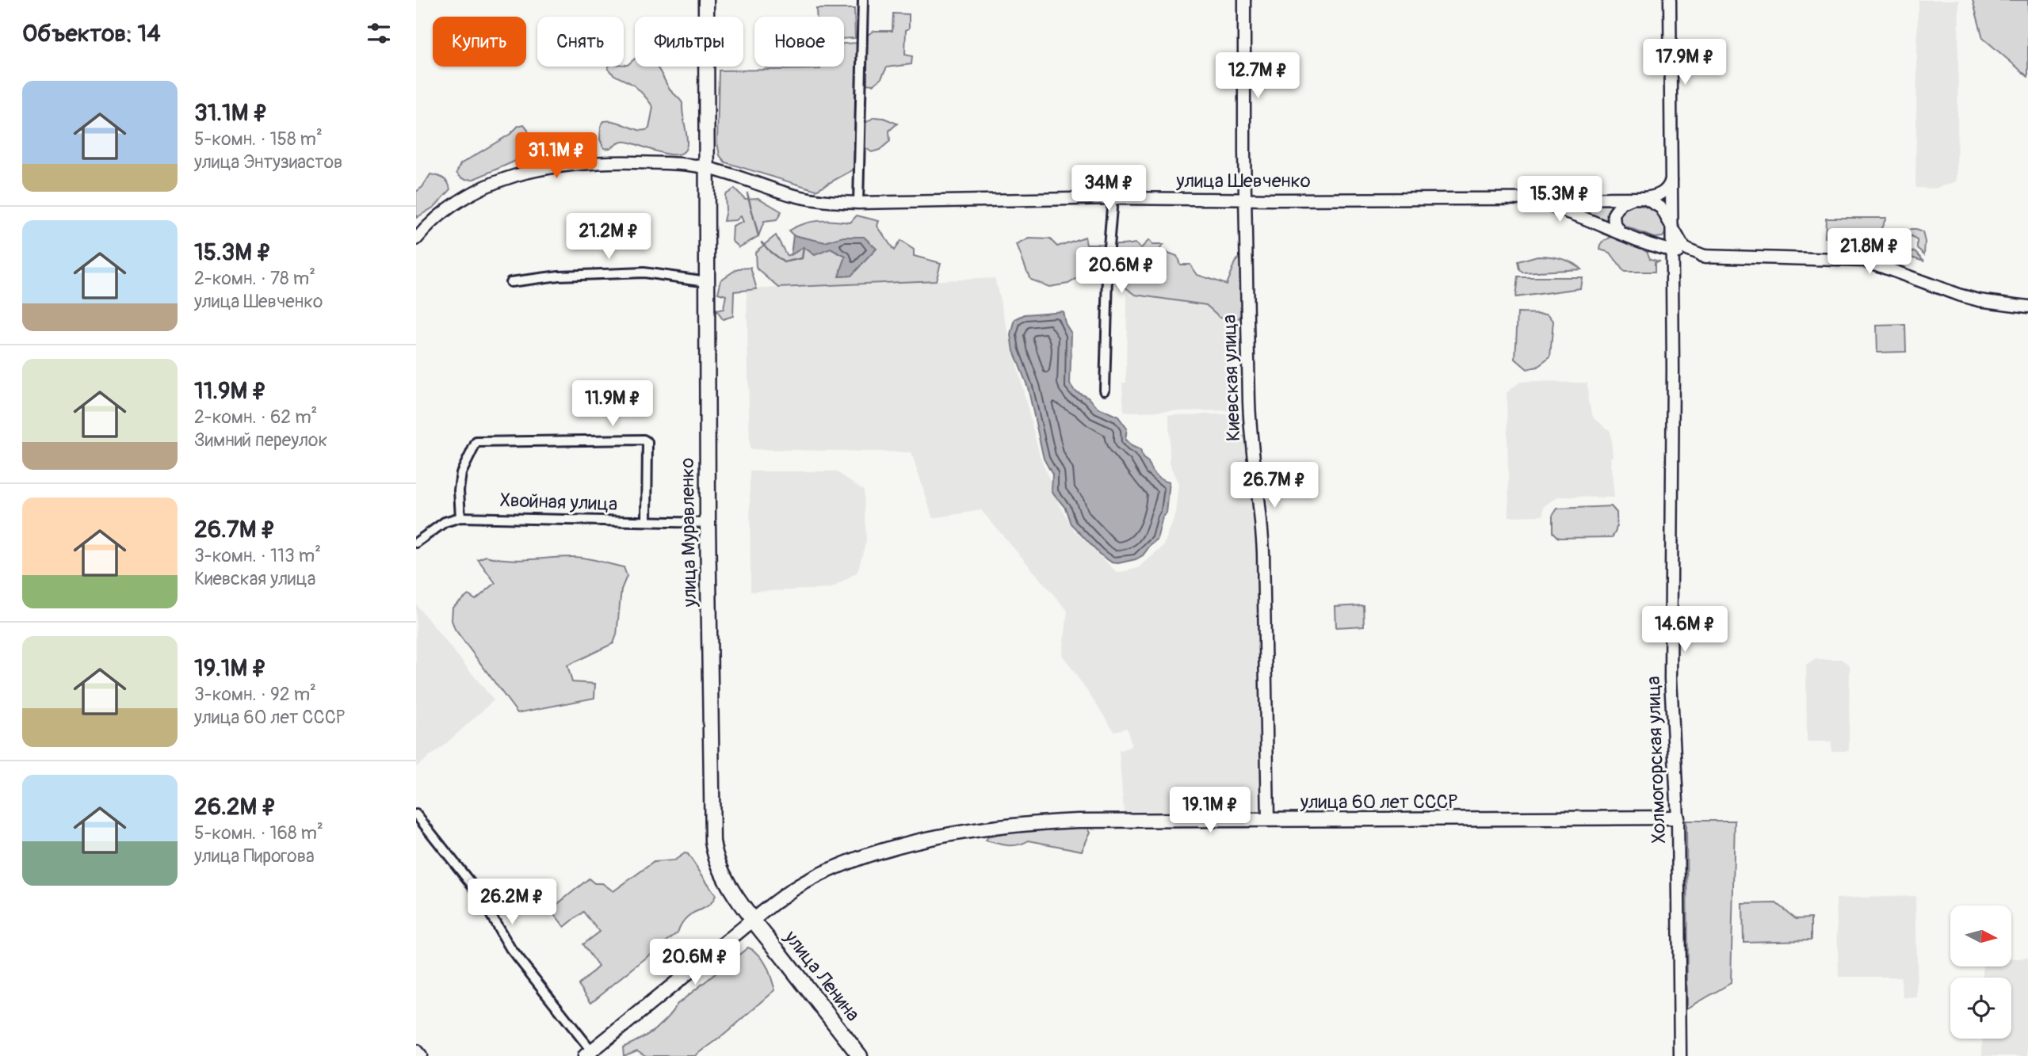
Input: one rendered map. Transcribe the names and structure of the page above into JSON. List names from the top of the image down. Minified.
{"streets":{"main road":["улица Муравленко","улица 60 лет СССР","улица Ленина"],"street":["улица Шевченко","Киевская улица","Хвойная улица","Холмогорская улица"]},"crossings":[["улица Шевченко","Киевская улица"],["улица Шевченко","улица Муравленко"],["Киевская улица","улица 60 лет СССР"],["Хвойная улица","улица Муравленко"],["улица Муравленко","улица 60 лет СССР"],["улица Муравленко","улица Ленина"],["Холмогорская улица","улица 60 лет СССР"],["улица 60 лет СССР","улица Ленина"]],"north":"right","page":{"heading":"Объектов: 14","chip":["Купить","Снять","Фильтры","Новое"],"price":["17.9M ₽","12.7M ₽","31.1M ₽","34M ₽","15.3M ₽","21.2M ₽","21.8M ₽","20.6M ₽","11.9M ₽","26.7M ₽","14.6M ₽","19.1M ₽","26.2M ₽","20.6M ₽"],"list":[{"name":"31.1M ₽","note":"5-комн. · 158 m² · улица Энтузиастов"},{"name":"15.3M ₽","note":"2-комн. · 78 m² · улица Шевченко"},{"name":"11.9M ₽","note":"2-комн. · 62 m² · Зимний переулок"},{"name":"26.7M ₽","note":"3-комн. · 113 m² · Киевская улица"},{"name":"19.1M ₽","note":"3-комн. · 92 m² · улица 60 лет СССР"},{"name":"26.2M ₽","note":"5-комн. · 168 m² · улица Пирогова"}]}}
